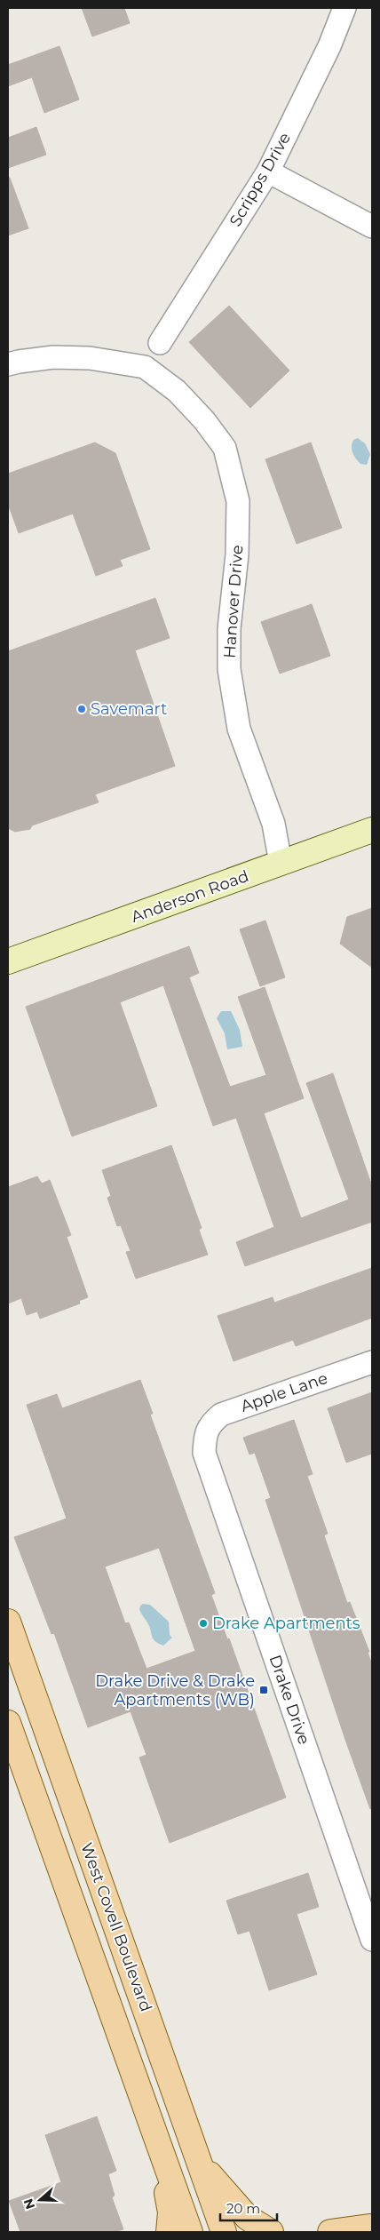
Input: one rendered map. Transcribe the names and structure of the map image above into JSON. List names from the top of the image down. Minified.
{"streets":{"main road":["Anderson Road","West Covell Boulevard"],"street":["Scripps Drive","Hanover Drive","Apple Lane","Drake Drive"]},"crossings":[["Hanover Drive","Anderson Road"],["Apple Lane","Drake Drive"]],"places":{"other":["Savemart","Drake Apartments"],"transit":["Drake Drive & Drake Apartments (WB)"]},"scale_bar":"20 m","north":"left"}
